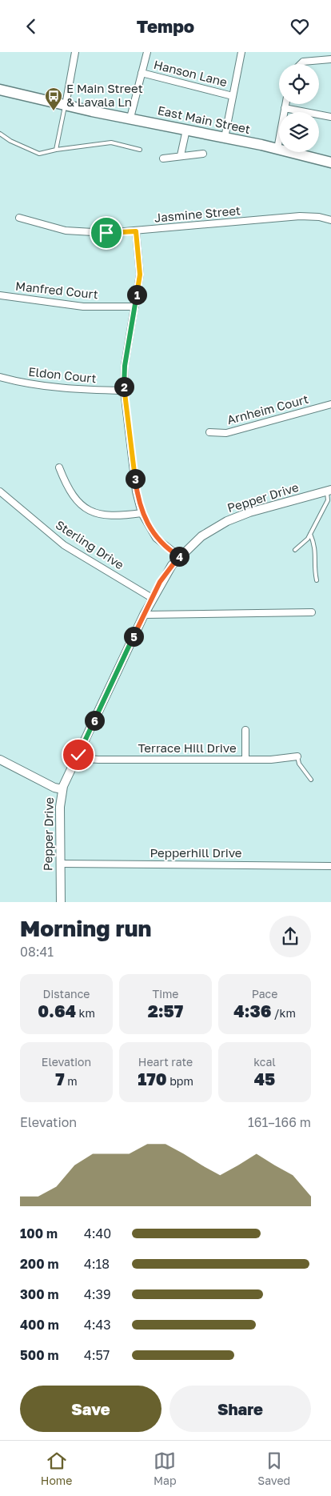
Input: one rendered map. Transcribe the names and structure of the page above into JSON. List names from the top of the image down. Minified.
{"streets":{"main road":["East Main Street"],"street":["Hanson Lane","Jasmine Street","Manfred Court","Eldon Court","Arnheim Court","Pepper Drive","Sterling Drive","Terrace Hill Drive","Pepperhill Drive"]},"crossings":[["Pepper Drive","Sterling Drive"],["Pepper Drive","Terrace Hill Drive"],["Pepper Drive","Pepperhill Drive"]],"places":{"bus stop":["E Main Street & Lavala Ln"]},"page":{"header":"Tempo","pins":["1","2","3","4","5","6"],"heading":["Morning run","08:41"],"stats":[["Distance","0.64 km"],["Time","2:57"],["Pace","4:36 /km"],["Elevation","7 m"],["Heart rate","170 bpm"],["kcal","45"]],"chart":["Elevation","161–166 m"],"list":[{"name":"100 m","note":"4:40"},{"name":"200 m","note":"4:18"},{"name":"300 m","note":"4:39"},{"name":"400 m","note":"4:43"},{"name":"500 m","note":"4:57"}],"buttons":["Save","Share"],"tabs":["Home","Map","Saved"]}}
